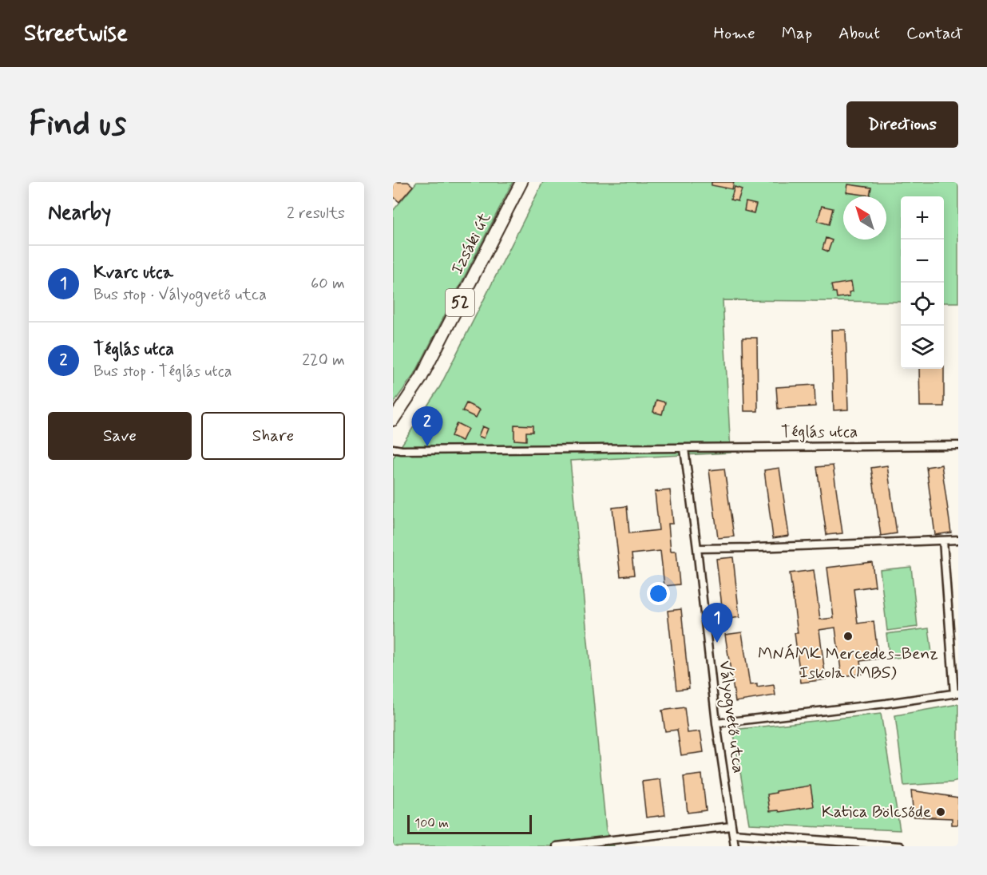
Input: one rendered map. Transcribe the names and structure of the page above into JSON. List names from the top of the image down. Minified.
{"streets":{"main road":["Izsáki út","52"],"street":["Téglás utca","Vályogvető utca"]},"crossings":[["Téglás utca","Vályogvető utca"]],"places":["MNÁMK Mercedes-Benz Iskola (MBS)","Katica Bölcsőde"],"scale_bar":"100 m","north":"top left","page":{"header":"Streetwise","nav":["Home","Map","About","Contact"],"buttons":["Directions",["Save","Share"]],"title":"Find us","heading":["Nearby","2 results"],"map_buttons":["+","−"],"list":[{"mark":"1","name":"Kvarc utca","note":"Bus stop · Vályogvető utca","value":"60 m"},{"mark":"2","name":"Téglás utca","note":"Bus stop · Téglás utca","value":"220 m"}],"pins":["2","1"],"scale":"100 m"}}
